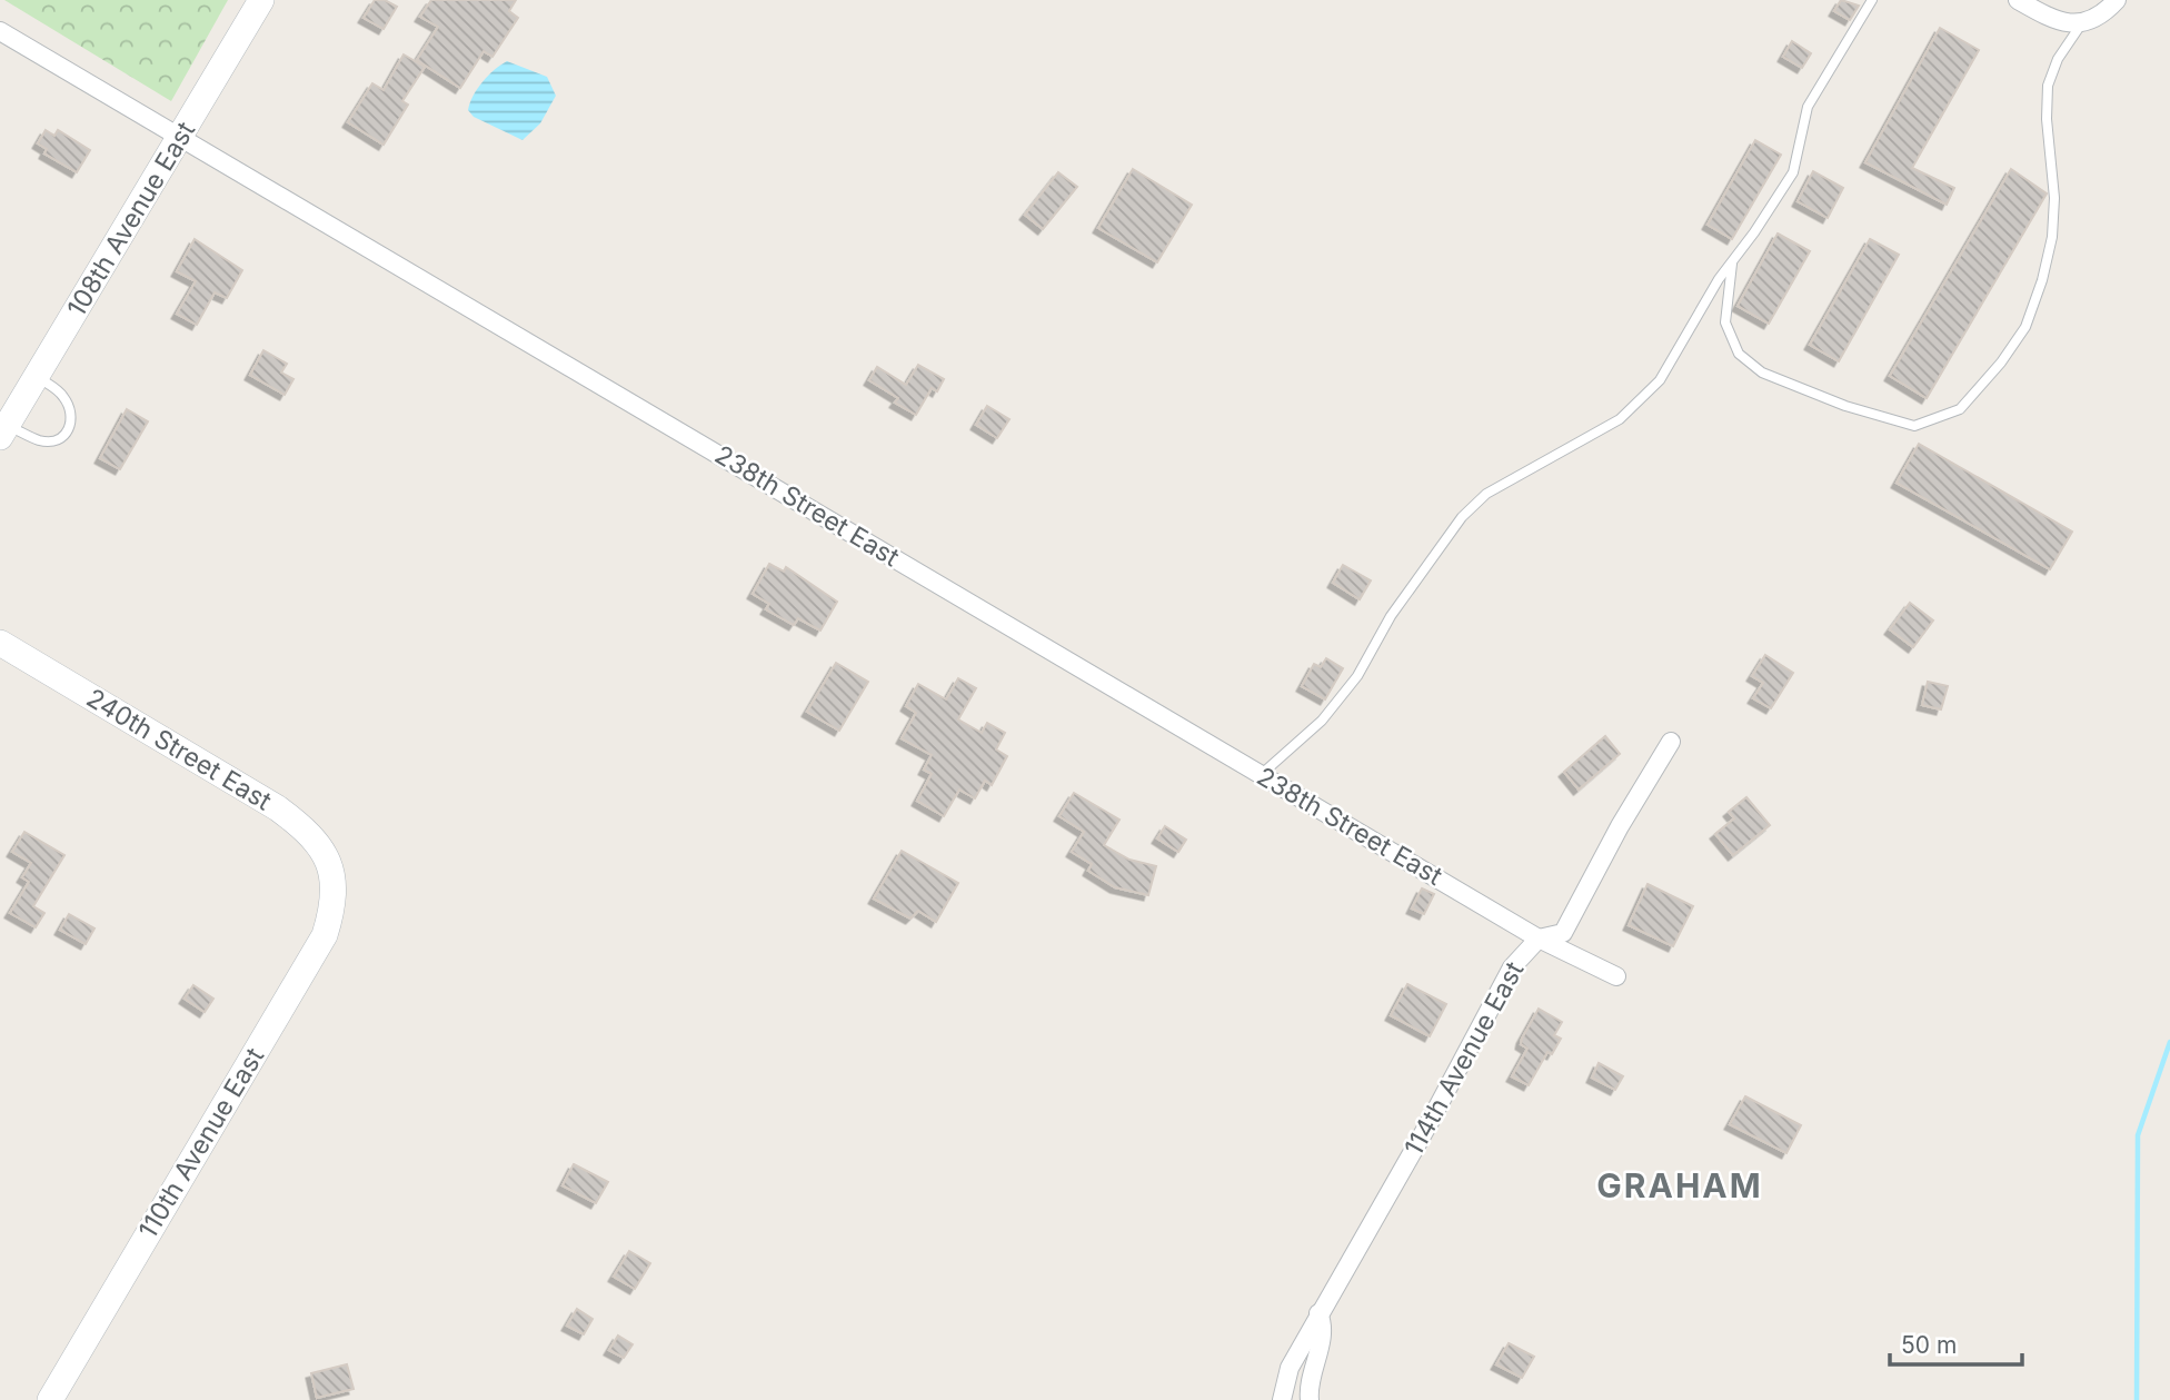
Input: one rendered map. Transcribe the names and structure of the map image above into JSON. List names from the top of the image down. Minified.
{"streets":{"street":["108th Avenue East","238th Street East","240th Street East","114th Avenue East","110th Avenue East"]},"crossings":[["108th Avenue East","238th Street East"],["238th Street East","114th Avenue East"],["240th Street East","110th Avenue East"]],"districts":["GRAHAM"],"scale_bar":"50 m"}
